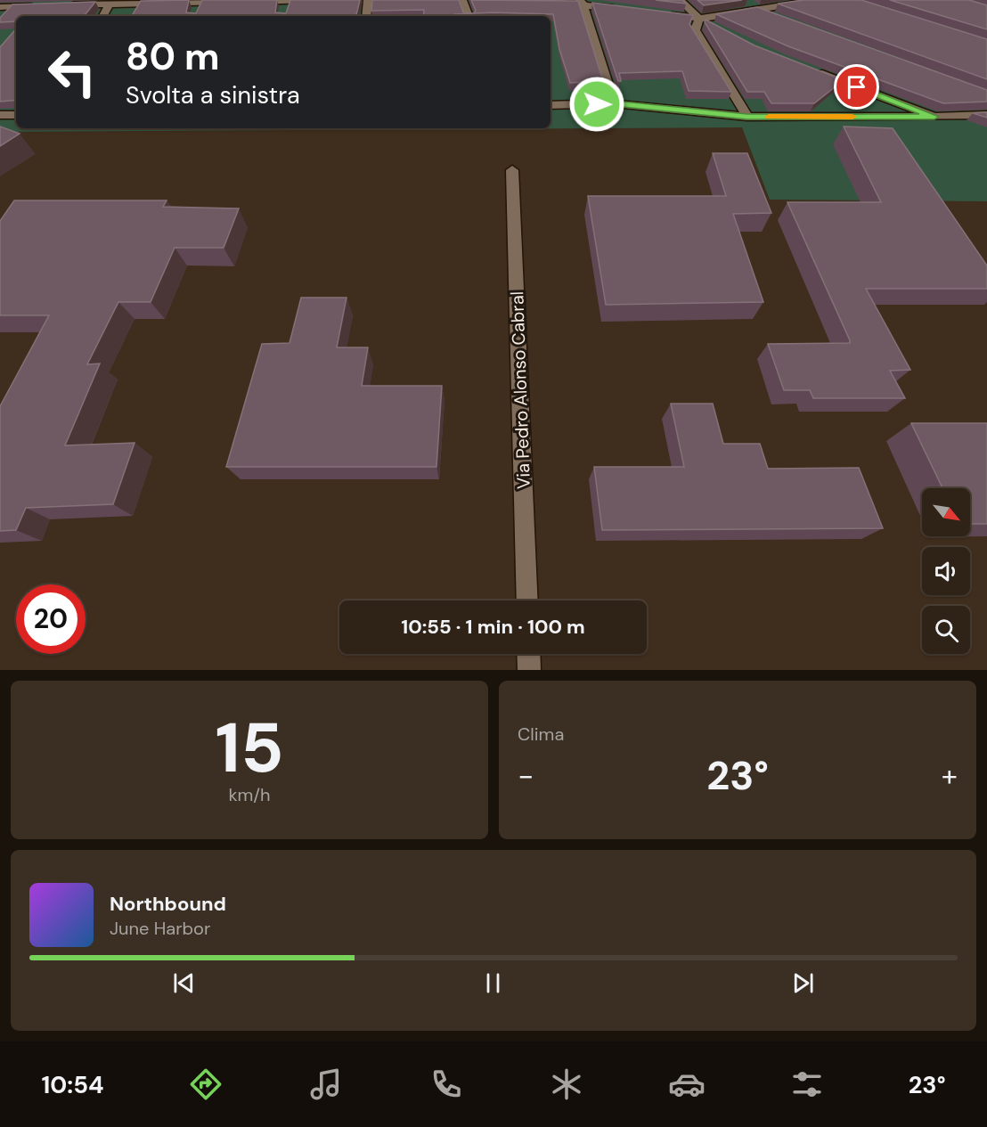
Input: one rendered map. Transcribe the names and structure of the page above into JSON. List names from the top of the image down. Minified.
{"streets":{"street":["Via Pedro Alonso Cabral"]},"north":"bottom right","page":{"turn":["80 m","Svolta a sinistra"],"limit":"20","trip":"10:55 · 1 min · 100 m","tile":[["15","km/h"],"Clima"],"heat":["−","23°","+"],"song":["Northbound","June Harbor"],"tabs":["10:54","23°"]}}
